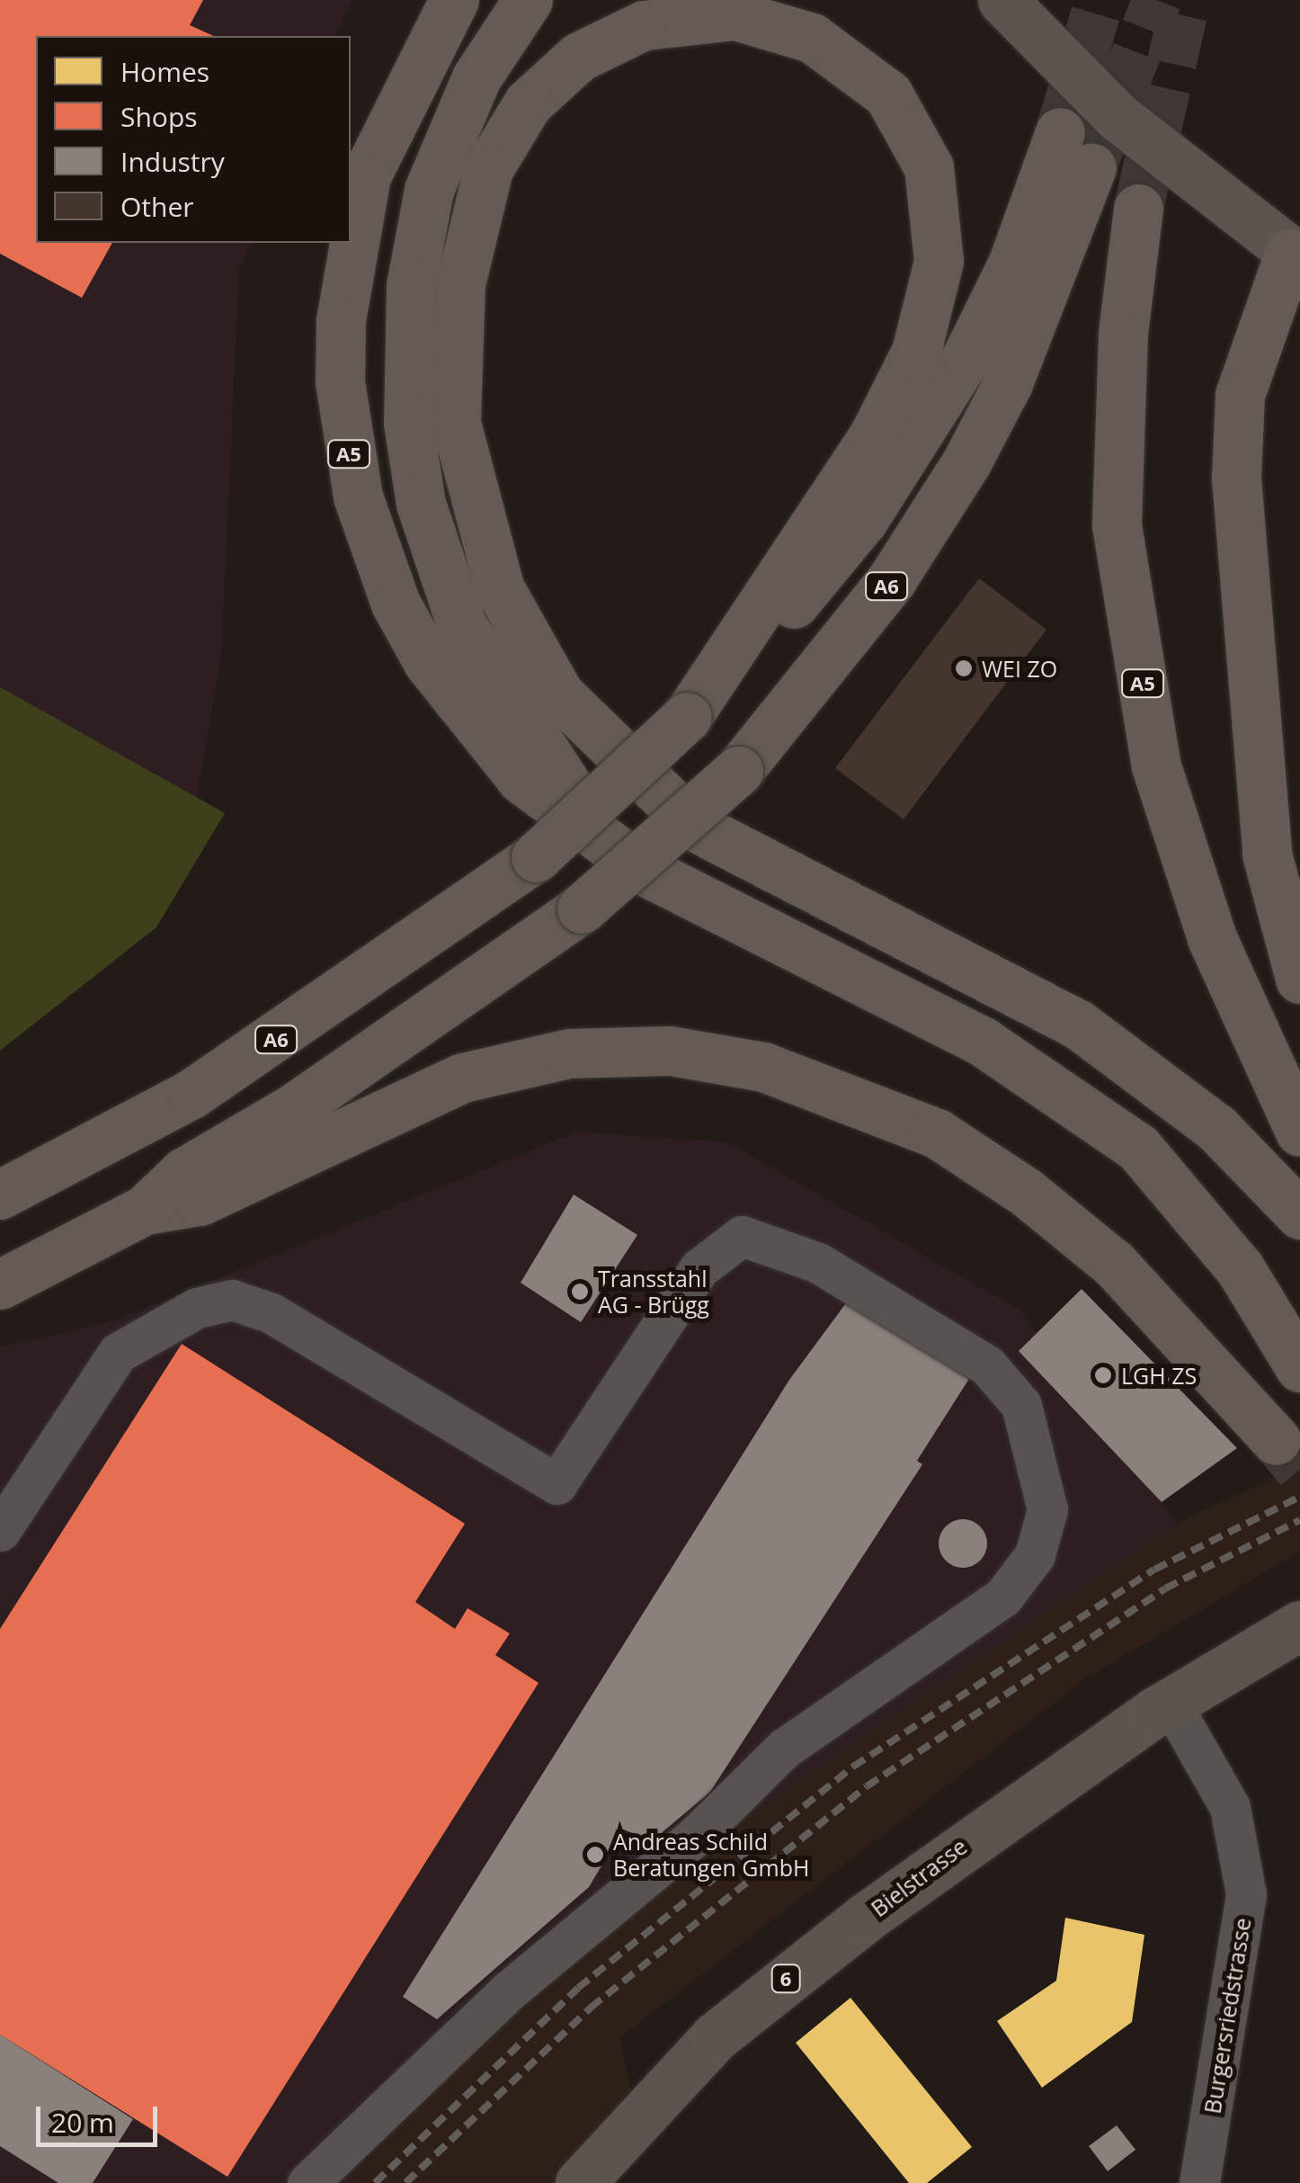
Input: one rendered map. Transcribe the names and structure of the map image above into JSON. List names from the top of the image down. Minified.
{"streets":{"highway":["A5","A6"],"main road":["Bielstrasse","6"],"street":["Burgersriedstrasse"]},"crossings":[["Bielstrasse","Burgersriedstrasse"]],"places":["WEI ZO","Transstahl AG - Brügg","LGH ZS","Andreas Schild Beratungen GmbH"],"legend":["Homes","Shops","Industry","Other"],"scale_bar":"20 m"}
